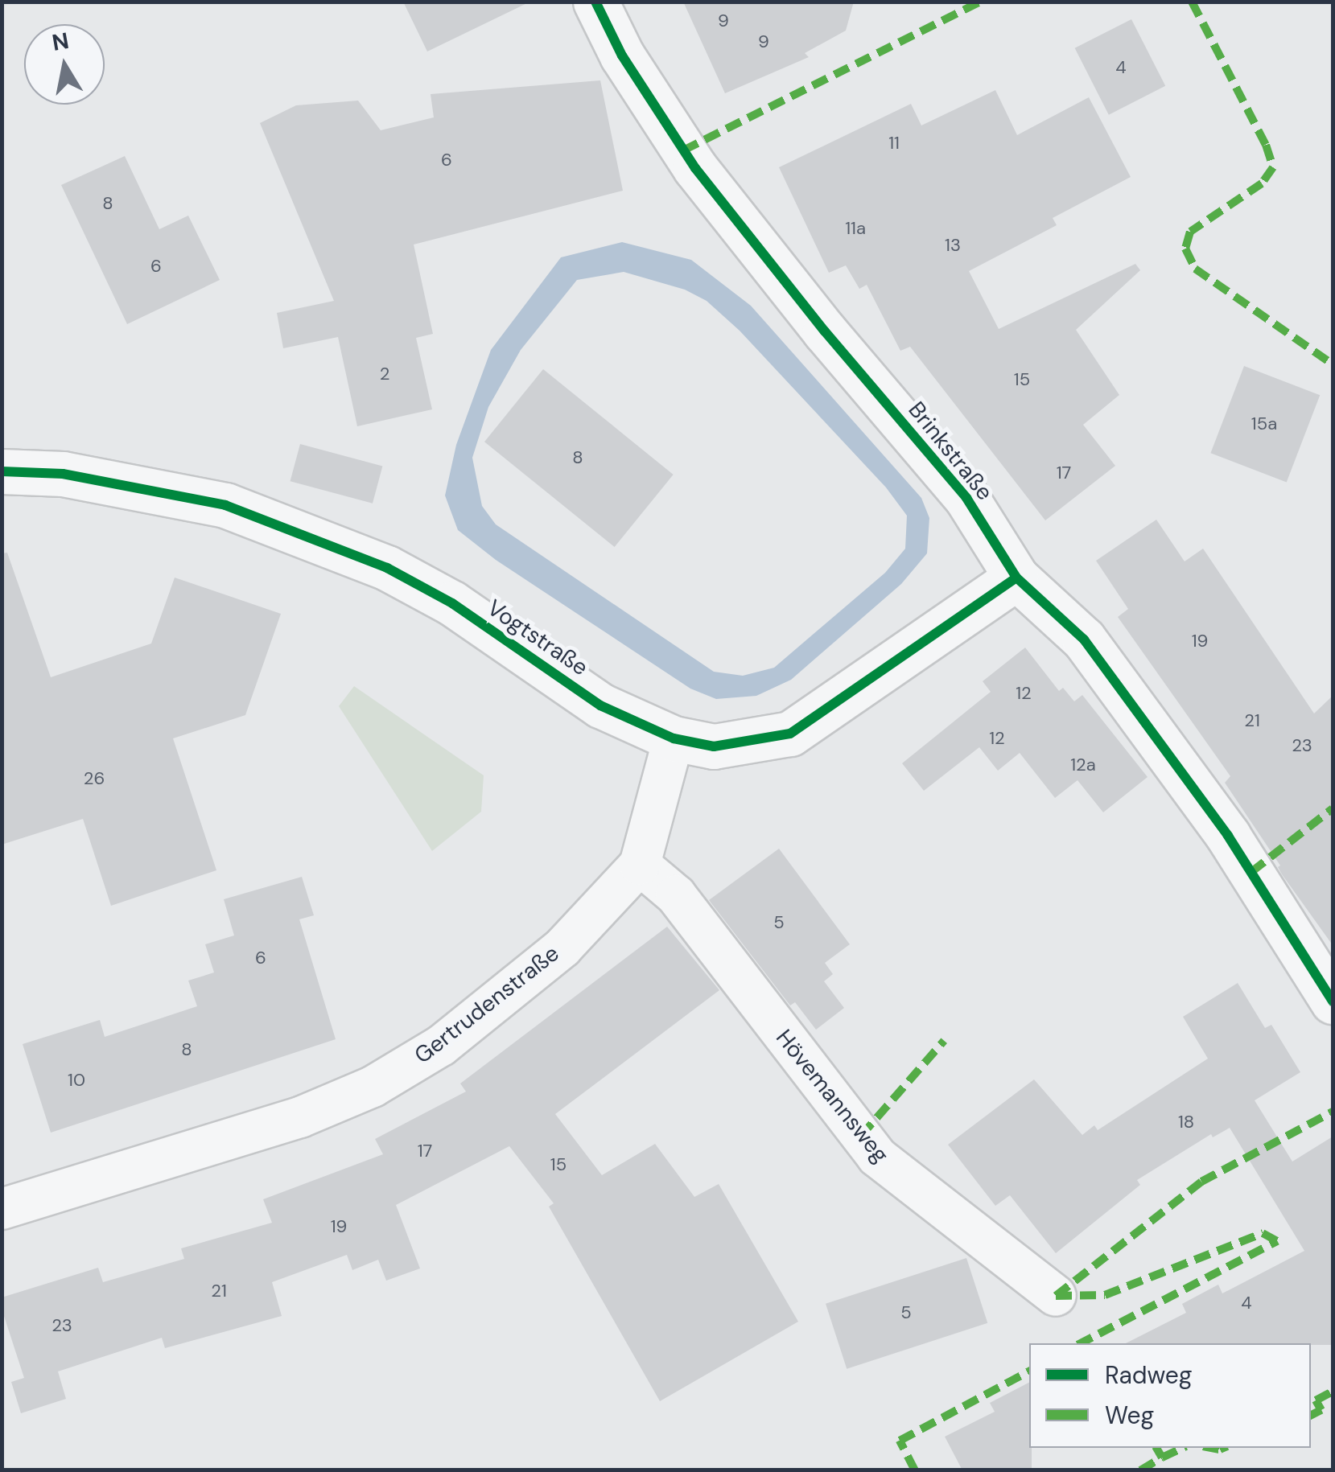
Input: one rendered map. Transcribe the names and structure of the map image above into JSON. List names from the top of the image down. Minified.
{"streets":{"street":["Brinkstraße","Vogtstraße","Gertrudenstraße","Hövemannsweg"]},"crossings":[["Brinkstraße","Vogtstraße"],["Vogtstraße","Gertrudenstraße"],["Gertrudenstraße","Hövemannsweg"]],"house_numbers":["9","9","4","11","6","8","11a","13","6","2","15","15a","8","17","19","12","21","12","23","12a","26","5","6","8","10","18","17","15","19","21","4","5","23"],"legend":["Radweg","Weg"],"north":"top"}
